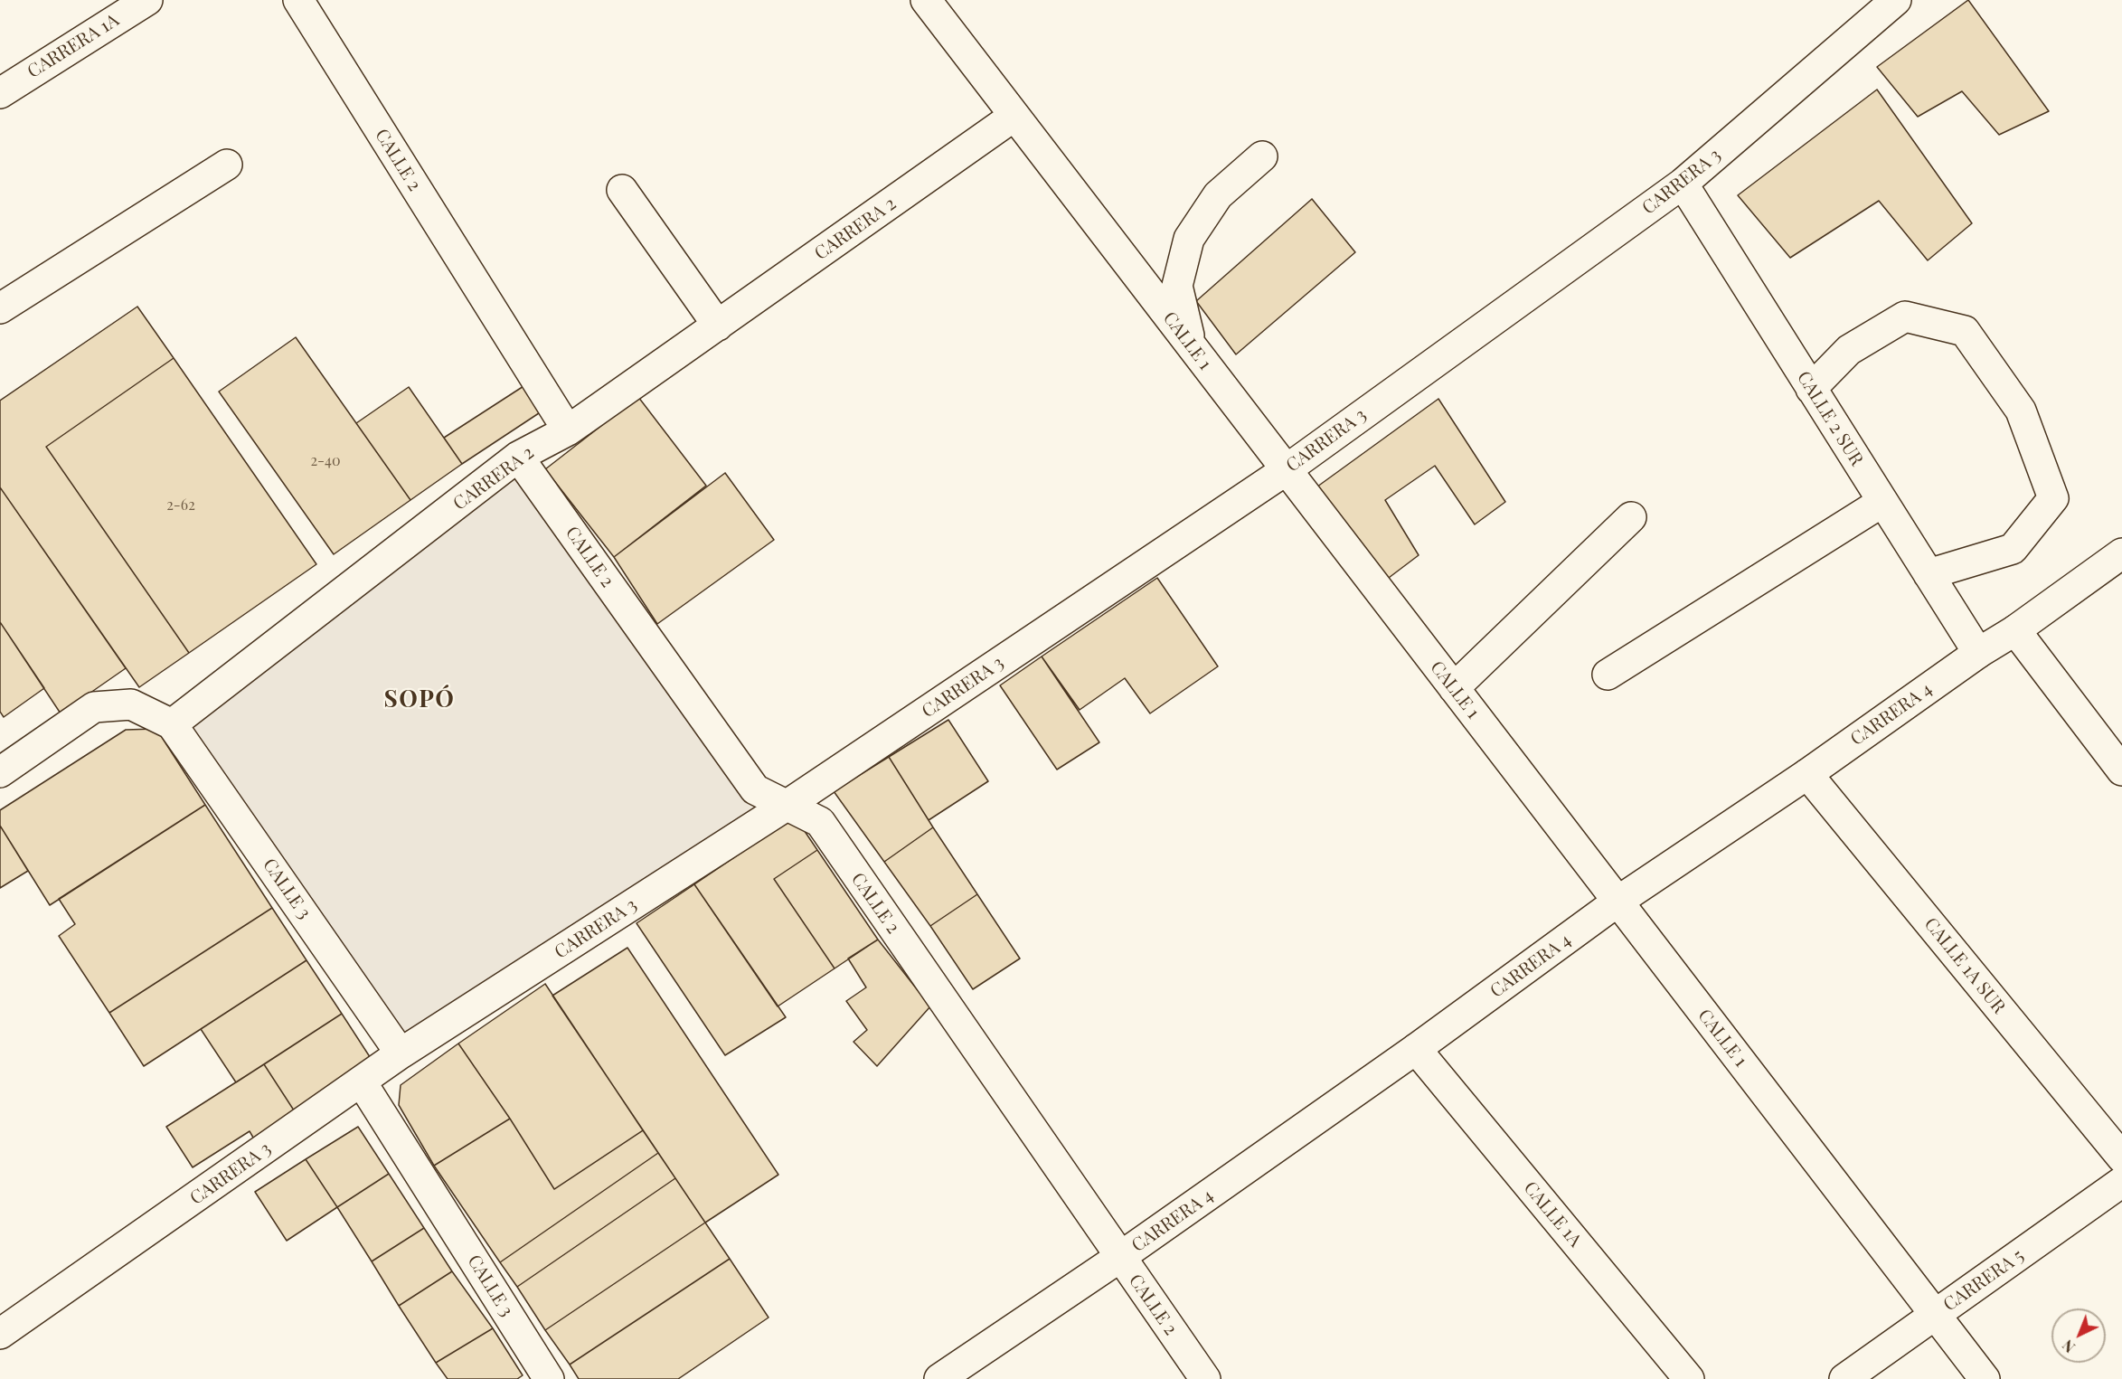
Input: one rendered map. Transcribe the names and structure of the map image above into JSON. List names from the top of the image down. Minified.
{"streets":{"street":["CARRERA 1A","CALLE 2","CARRERA 3","CARRERA 2","CALLE 1","CALLE 2 SUR","CARRERA 4","CALLE 3","CALLE 1A SUR","CALLE 1A","CARRERA 5"]},"crossings":[["CALLE 2","CARRERA 3"],["CALLE 2","CARRERA 2"],["CALLE 2","CARRERA 4"],["CARRERA 3","CALLE 1"],["CARRERA 3","CALLE 2 SUR"],["CARRERA 3","CALLE 3"],["CARRERA 2","CALLE 1"],["CARRERA 2","CALLE 3"],["CALLE 1","CARRERA 4"],["CALLE 1","CARRERA 5"],["CALLE 2 SUR","CARRERA 4"],["CARRERA 4","CALLE 1A SUR"],["CARRERA 4","CALLE 1A"]],"districts":["SOPÓ"],"house_numbers":["2-40","2-62"],"north":"bottom left"}
